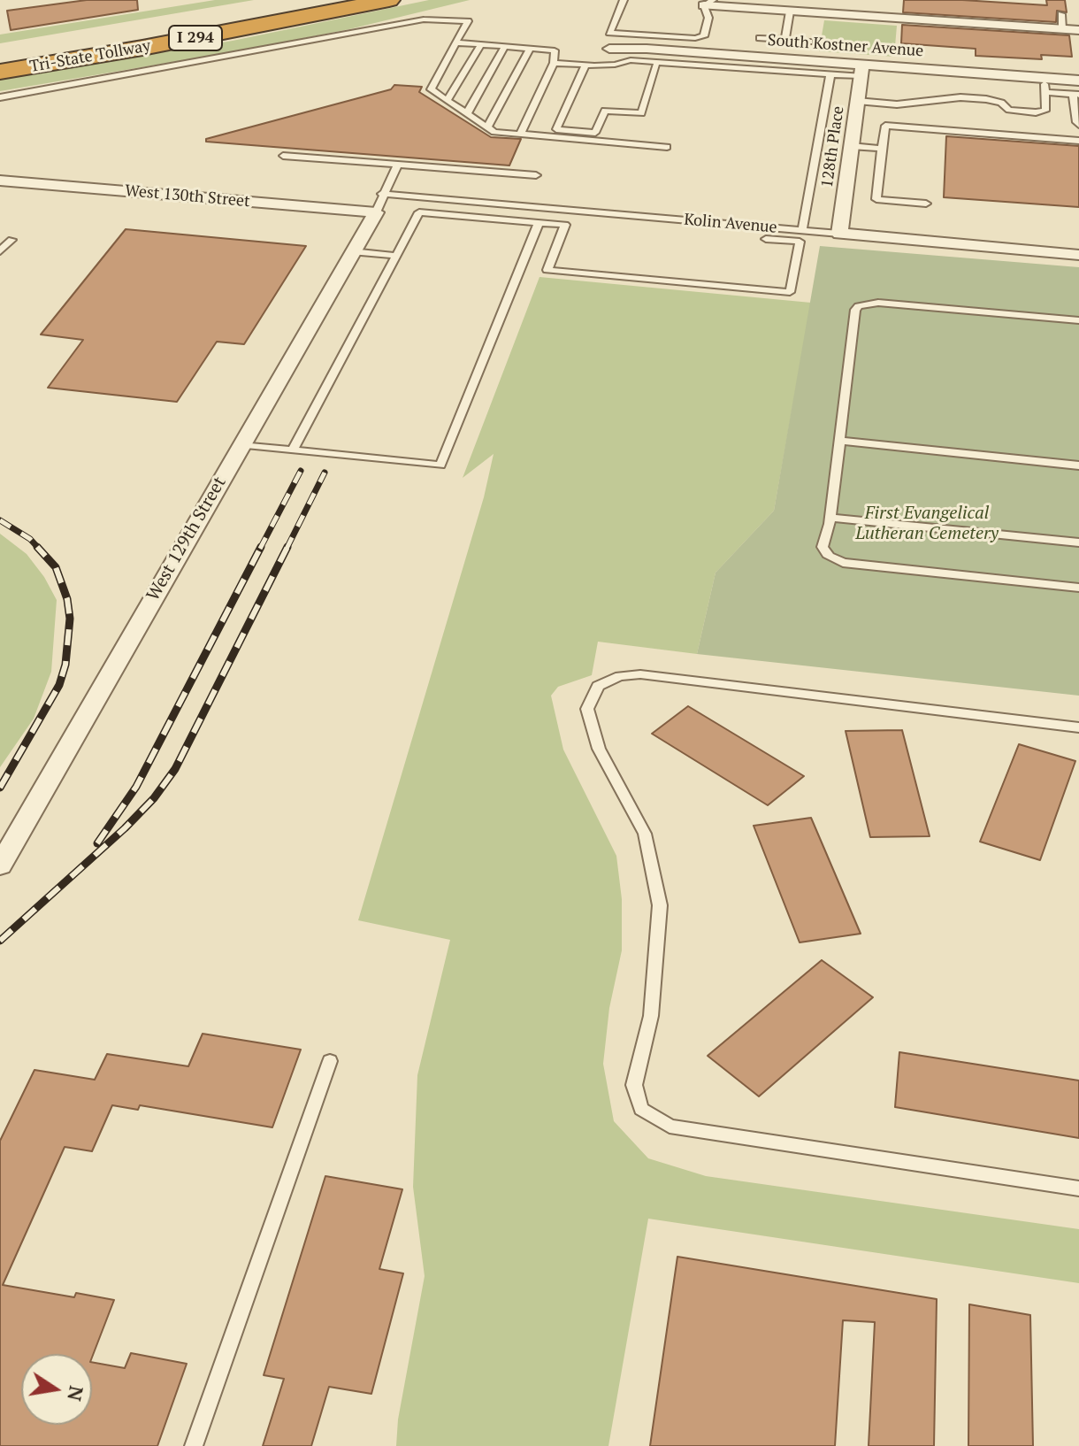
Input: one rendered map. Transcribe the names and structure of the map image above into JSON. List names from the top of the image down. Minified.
{"streets":{"highway":["I 294","Tri-State Tollway"],"street":["South Kostner Avenue","128th Place","West 130th Street","Kolin Avenue","West 129th Street"]},"crossings":[["South Kostner Avenue","128th Place"],["128th Place","Kolin Avenue"],["West 130th Street","Kolin Avenue"],["West 130th Street","West 129th Street"],["Kolin Avenue","West 129th Street"]],"parks":["First Evangelical Lutheran Cemetery"],"north":"right"}
